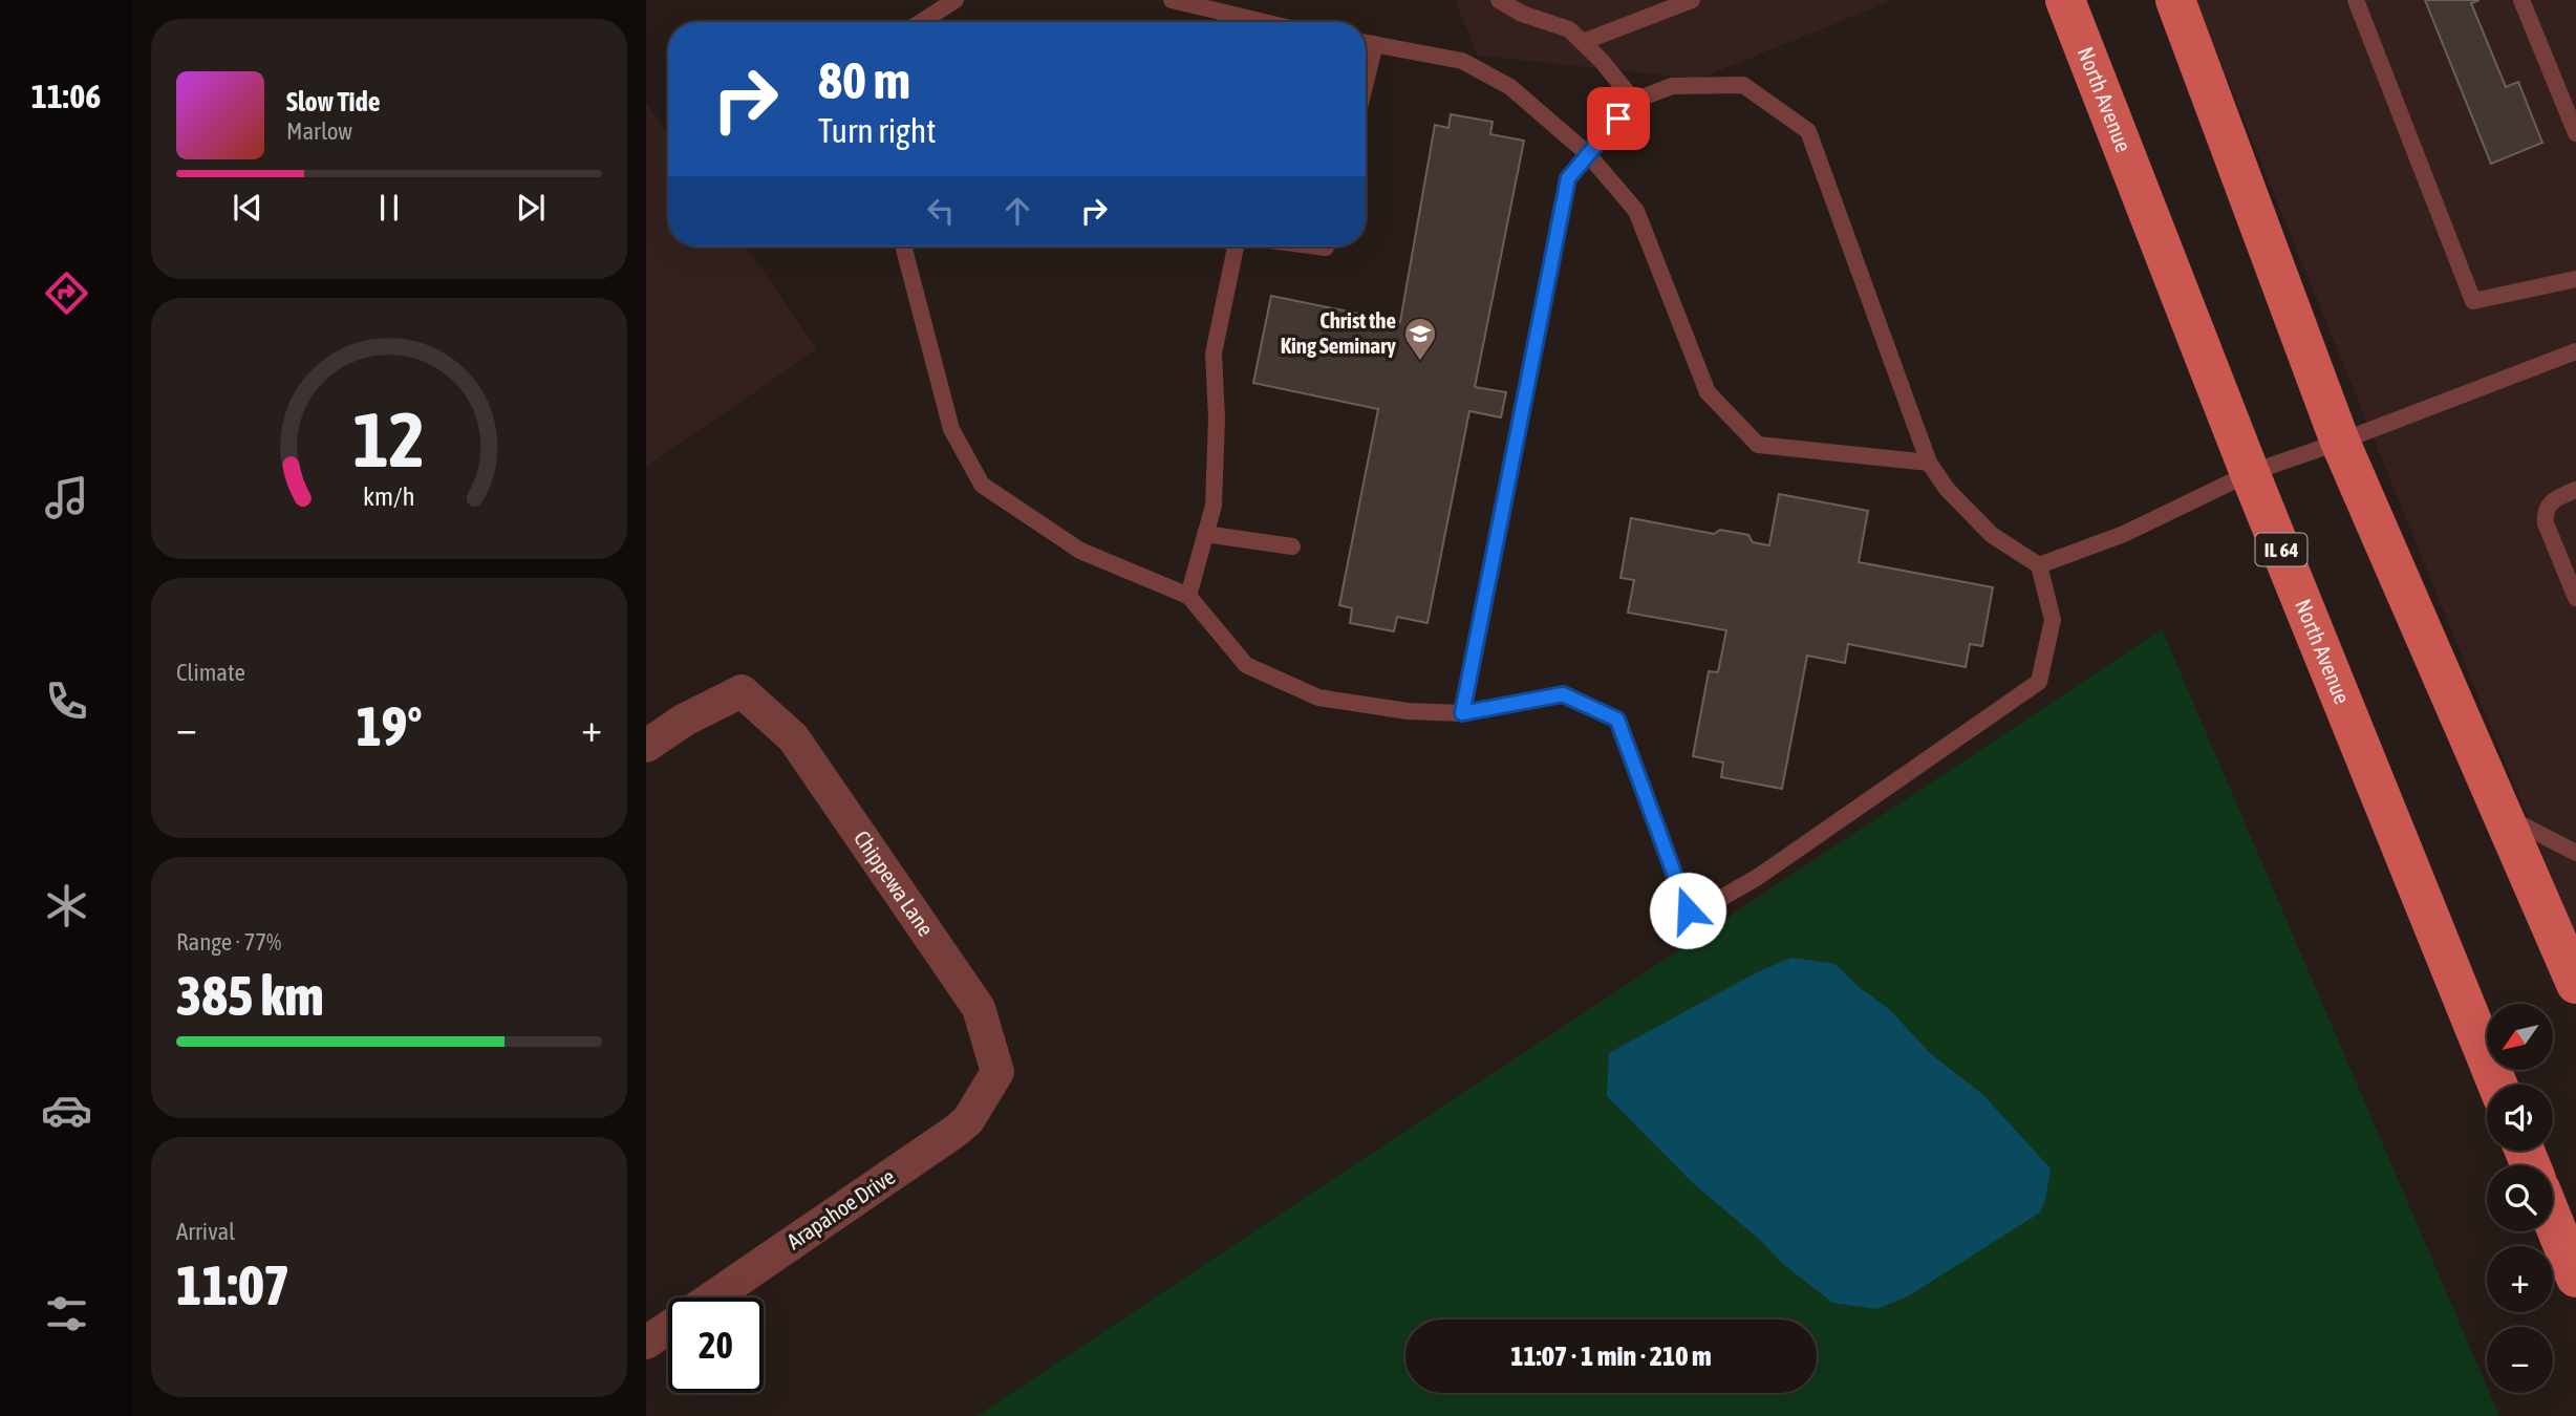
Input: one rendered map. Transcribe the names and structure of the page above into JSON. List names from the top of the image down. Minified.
{"streets":{"main road":["North Avenue","IL 64"],"street":["Chippewa Lane","Arapahoe Drive"]},"crossings":[["Chippewa Lane","Arapahoe Drive"]],"places":{"school or university":["Christ the King Seminary"]},"north":"bottom left","page":{"tabs":"11:06","turn":["80 m","Turn right"],"song":["Slow Tide","Marlow"],"tile":["Climate",["Range · 77%","385 km"],["Arrival","11:07"]],"heat":["−","19°","+"],"map_buttons":["+","−"],"limit":"20","trip":"11:07 · 1 min · 210 m","gauge":["12","km/h"]}}
